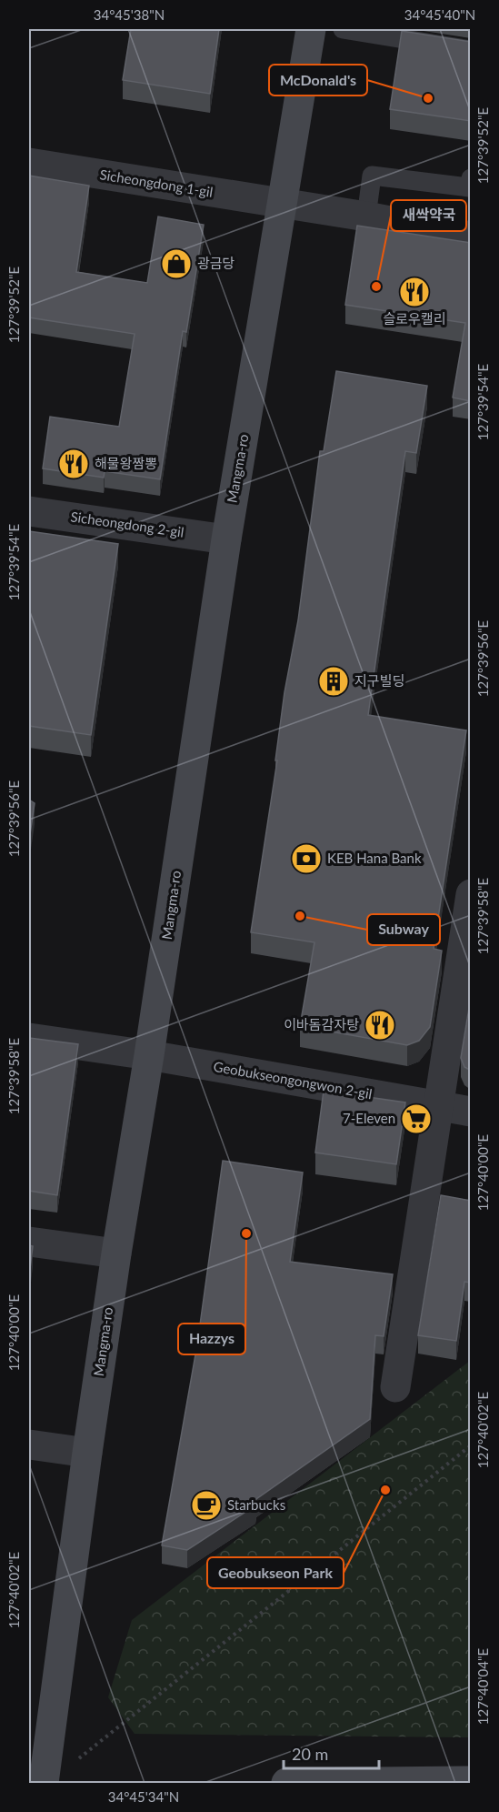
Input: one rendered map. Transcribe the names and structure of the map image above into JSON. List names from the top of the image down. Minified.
{"streets":{"street":["Sicheongdong 1-gil","Mangma-ro","Sicheongdong 2-gil","Geobukseongongwon 2-gil"]},"crossings":[["Sicheongdong 1-gil","Mangma-ro"],["Mangma-ro","Sicheongdong 2-gil"],["Mangma-ro","Geobukseongongwon 2-gil"]],"places":{"other":["McDonald's","새싹약국","Subway","Hazzys","Geobukseon Park"],"shop":["광금당"],"restaurant":["슬로우캘리","해물왕짬뽕","이바돔감자탕"],"building":["지구빌딩"],"bank":["KEB Hana Bank"],"supermarket":["7-Eleven"],"cafe":["Starbucks"]},"scale_bar":"20 m","coordinates":["34°45'38\"N","34°45'40\"N","127°39'52\"E","127°39'54\"E","127°39'56\"E","127°39'58\"E","127°40'00\"E","127°40'02\"E","127°40'04\"E","34°45'34\"N"]}
